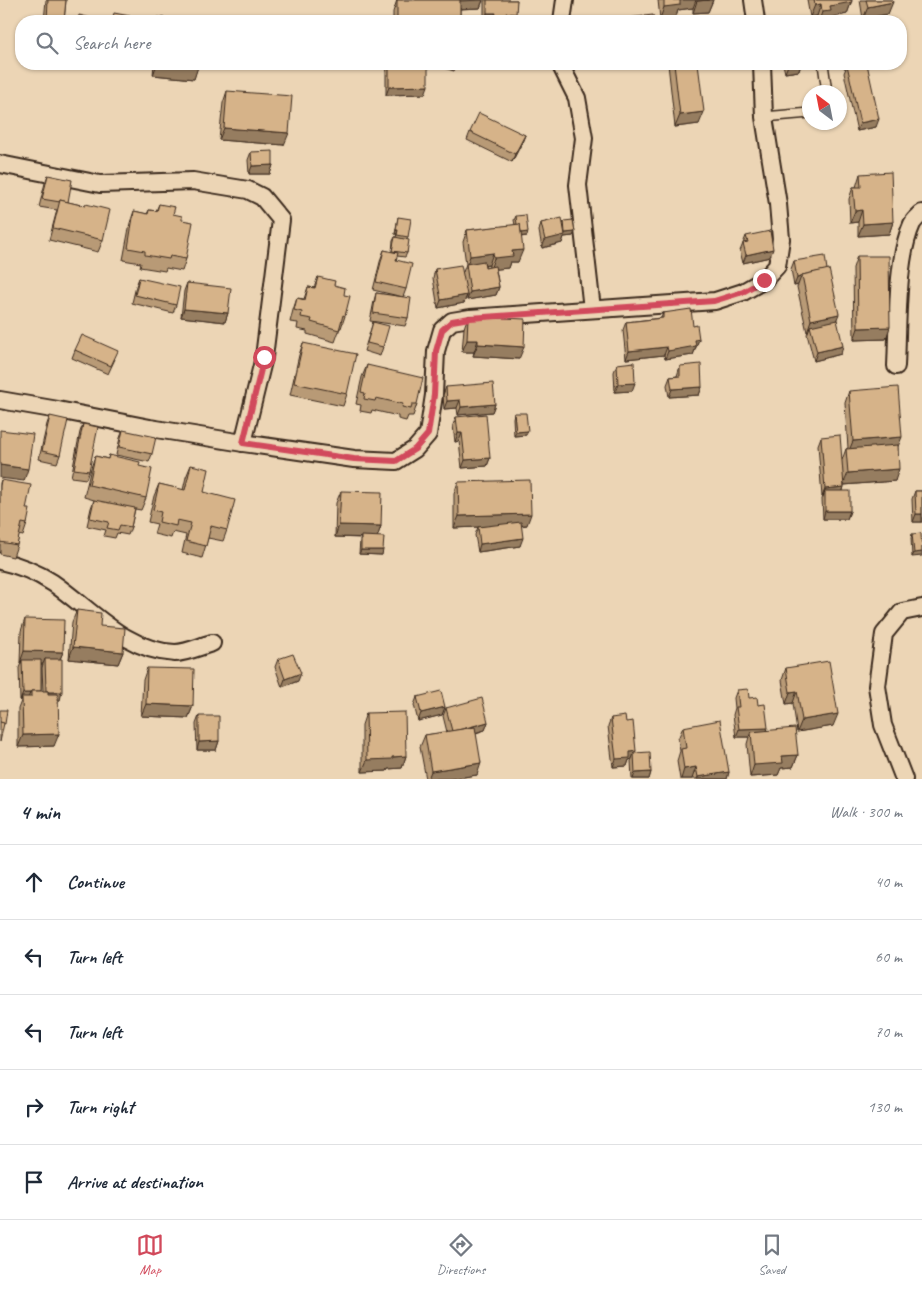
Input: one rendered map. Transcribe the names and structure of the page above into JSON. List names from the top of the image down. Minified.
{"north":"top left","page":{"search":"Search here","heading":["4 min","Walk · 300 m"],"list":[["Continue","40 m"],["Turn left","60 m"],["Turn left","70 m"],["Turn right","130 m"],"Arrive at destination"],"nav":["Map","Directions","Saved"]}}
